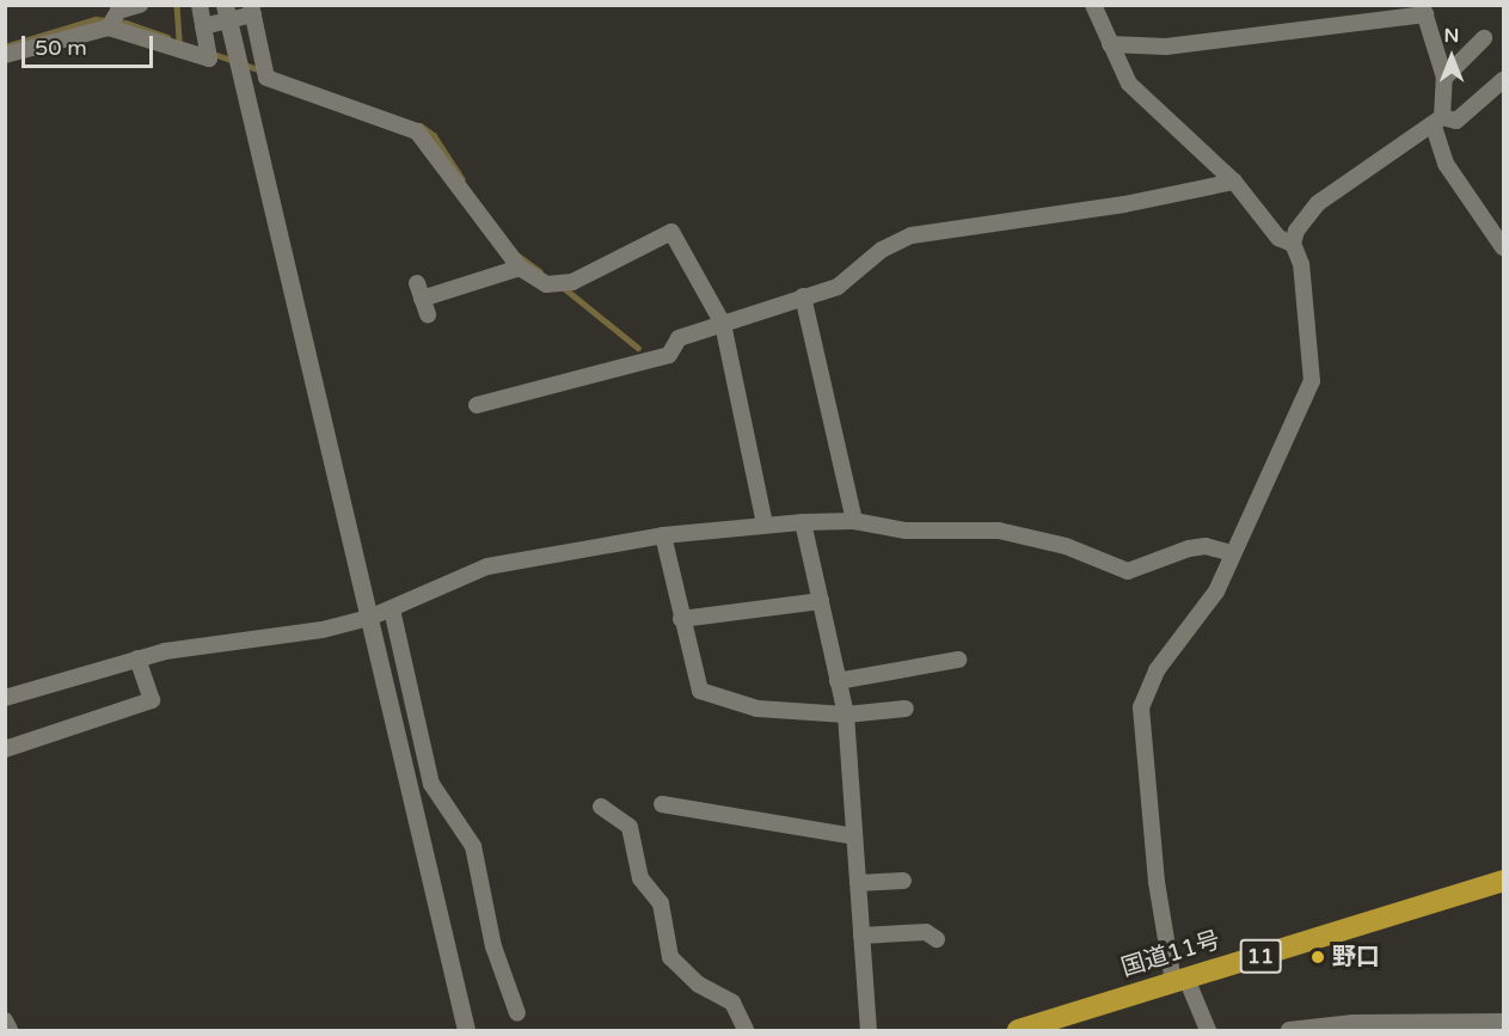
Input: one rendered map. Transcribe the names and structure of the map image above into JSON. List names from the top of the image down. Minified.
{"streets":{"highway":["国道11号","11"]},"places":["野口"],"scale_bar":"50 m","north":"top"}
